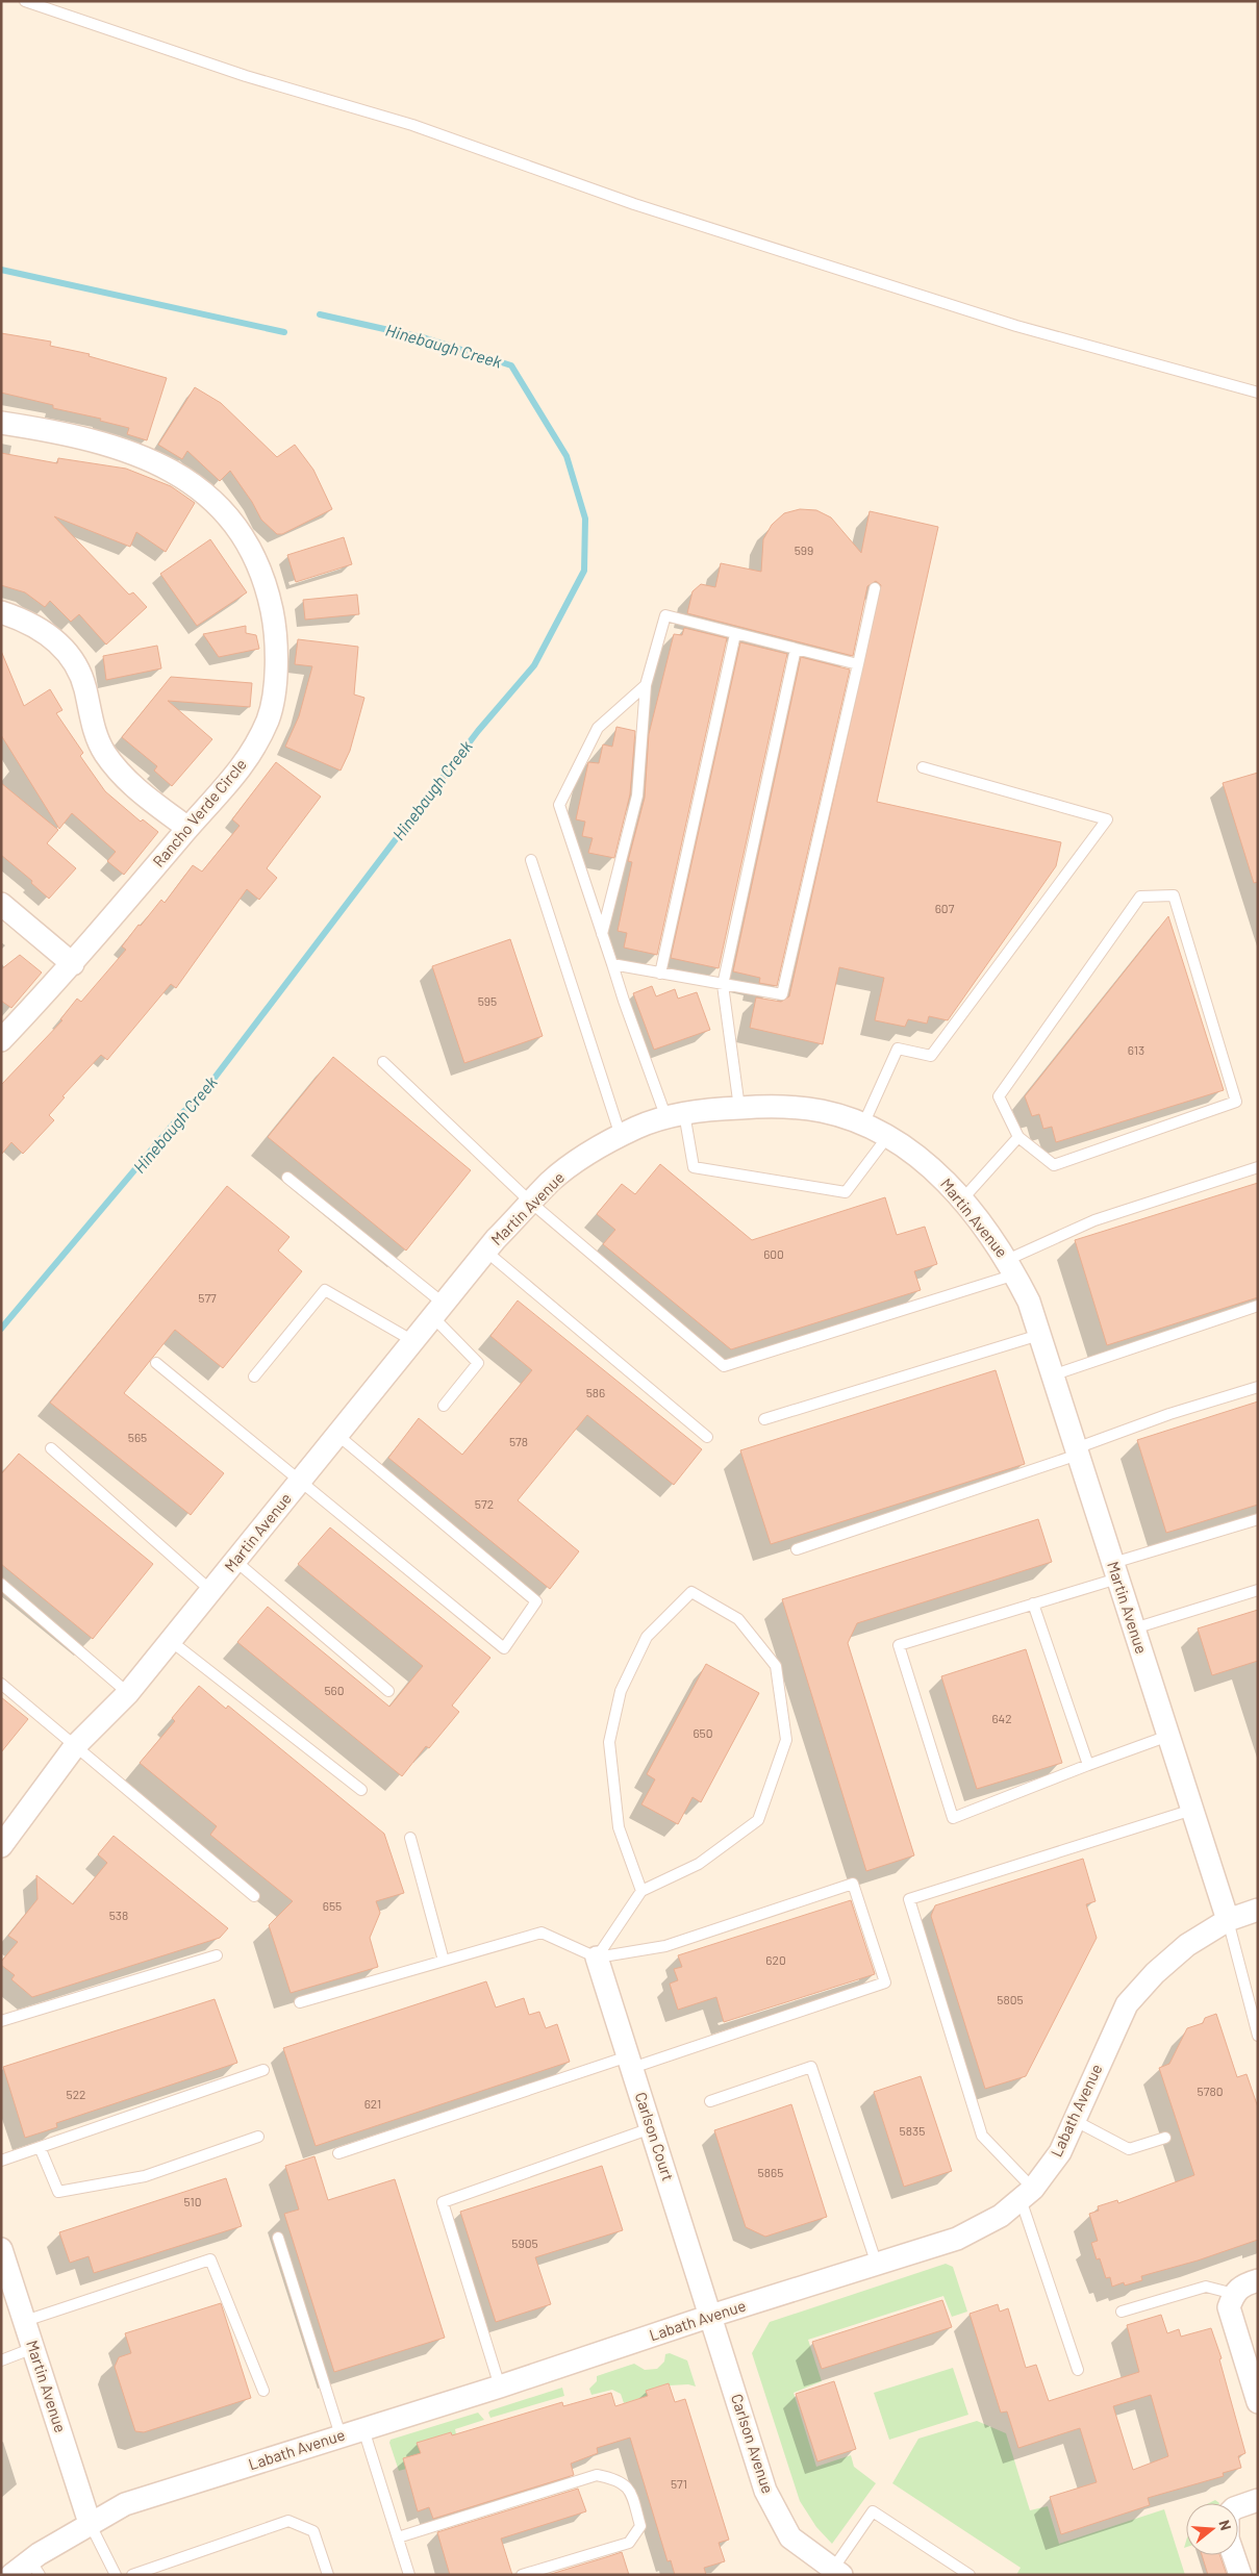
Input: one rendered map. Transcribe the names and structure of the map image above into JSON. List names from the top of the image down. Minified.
{"streets":{"street":["Rancho Verde Circle","Martin Avenue","Labath Avenue","Carlson Court","Carlson Avenue"]},"crossings":[["Martin Avenue","Labath Avenue"],["Labath Avenue","Carlson Court"],["Labath Avenue","Carlson Avenue"],["Carlson Court","Carlson Avenue"]],"water":["Hinebaugh Creek"],"house_numbers":["599","607","595","613","600","577","586","565","578","572","560","642","650","655","538","620","5805","5780","522","621","5835","5865","510","5905","571"],"north":"right"}
